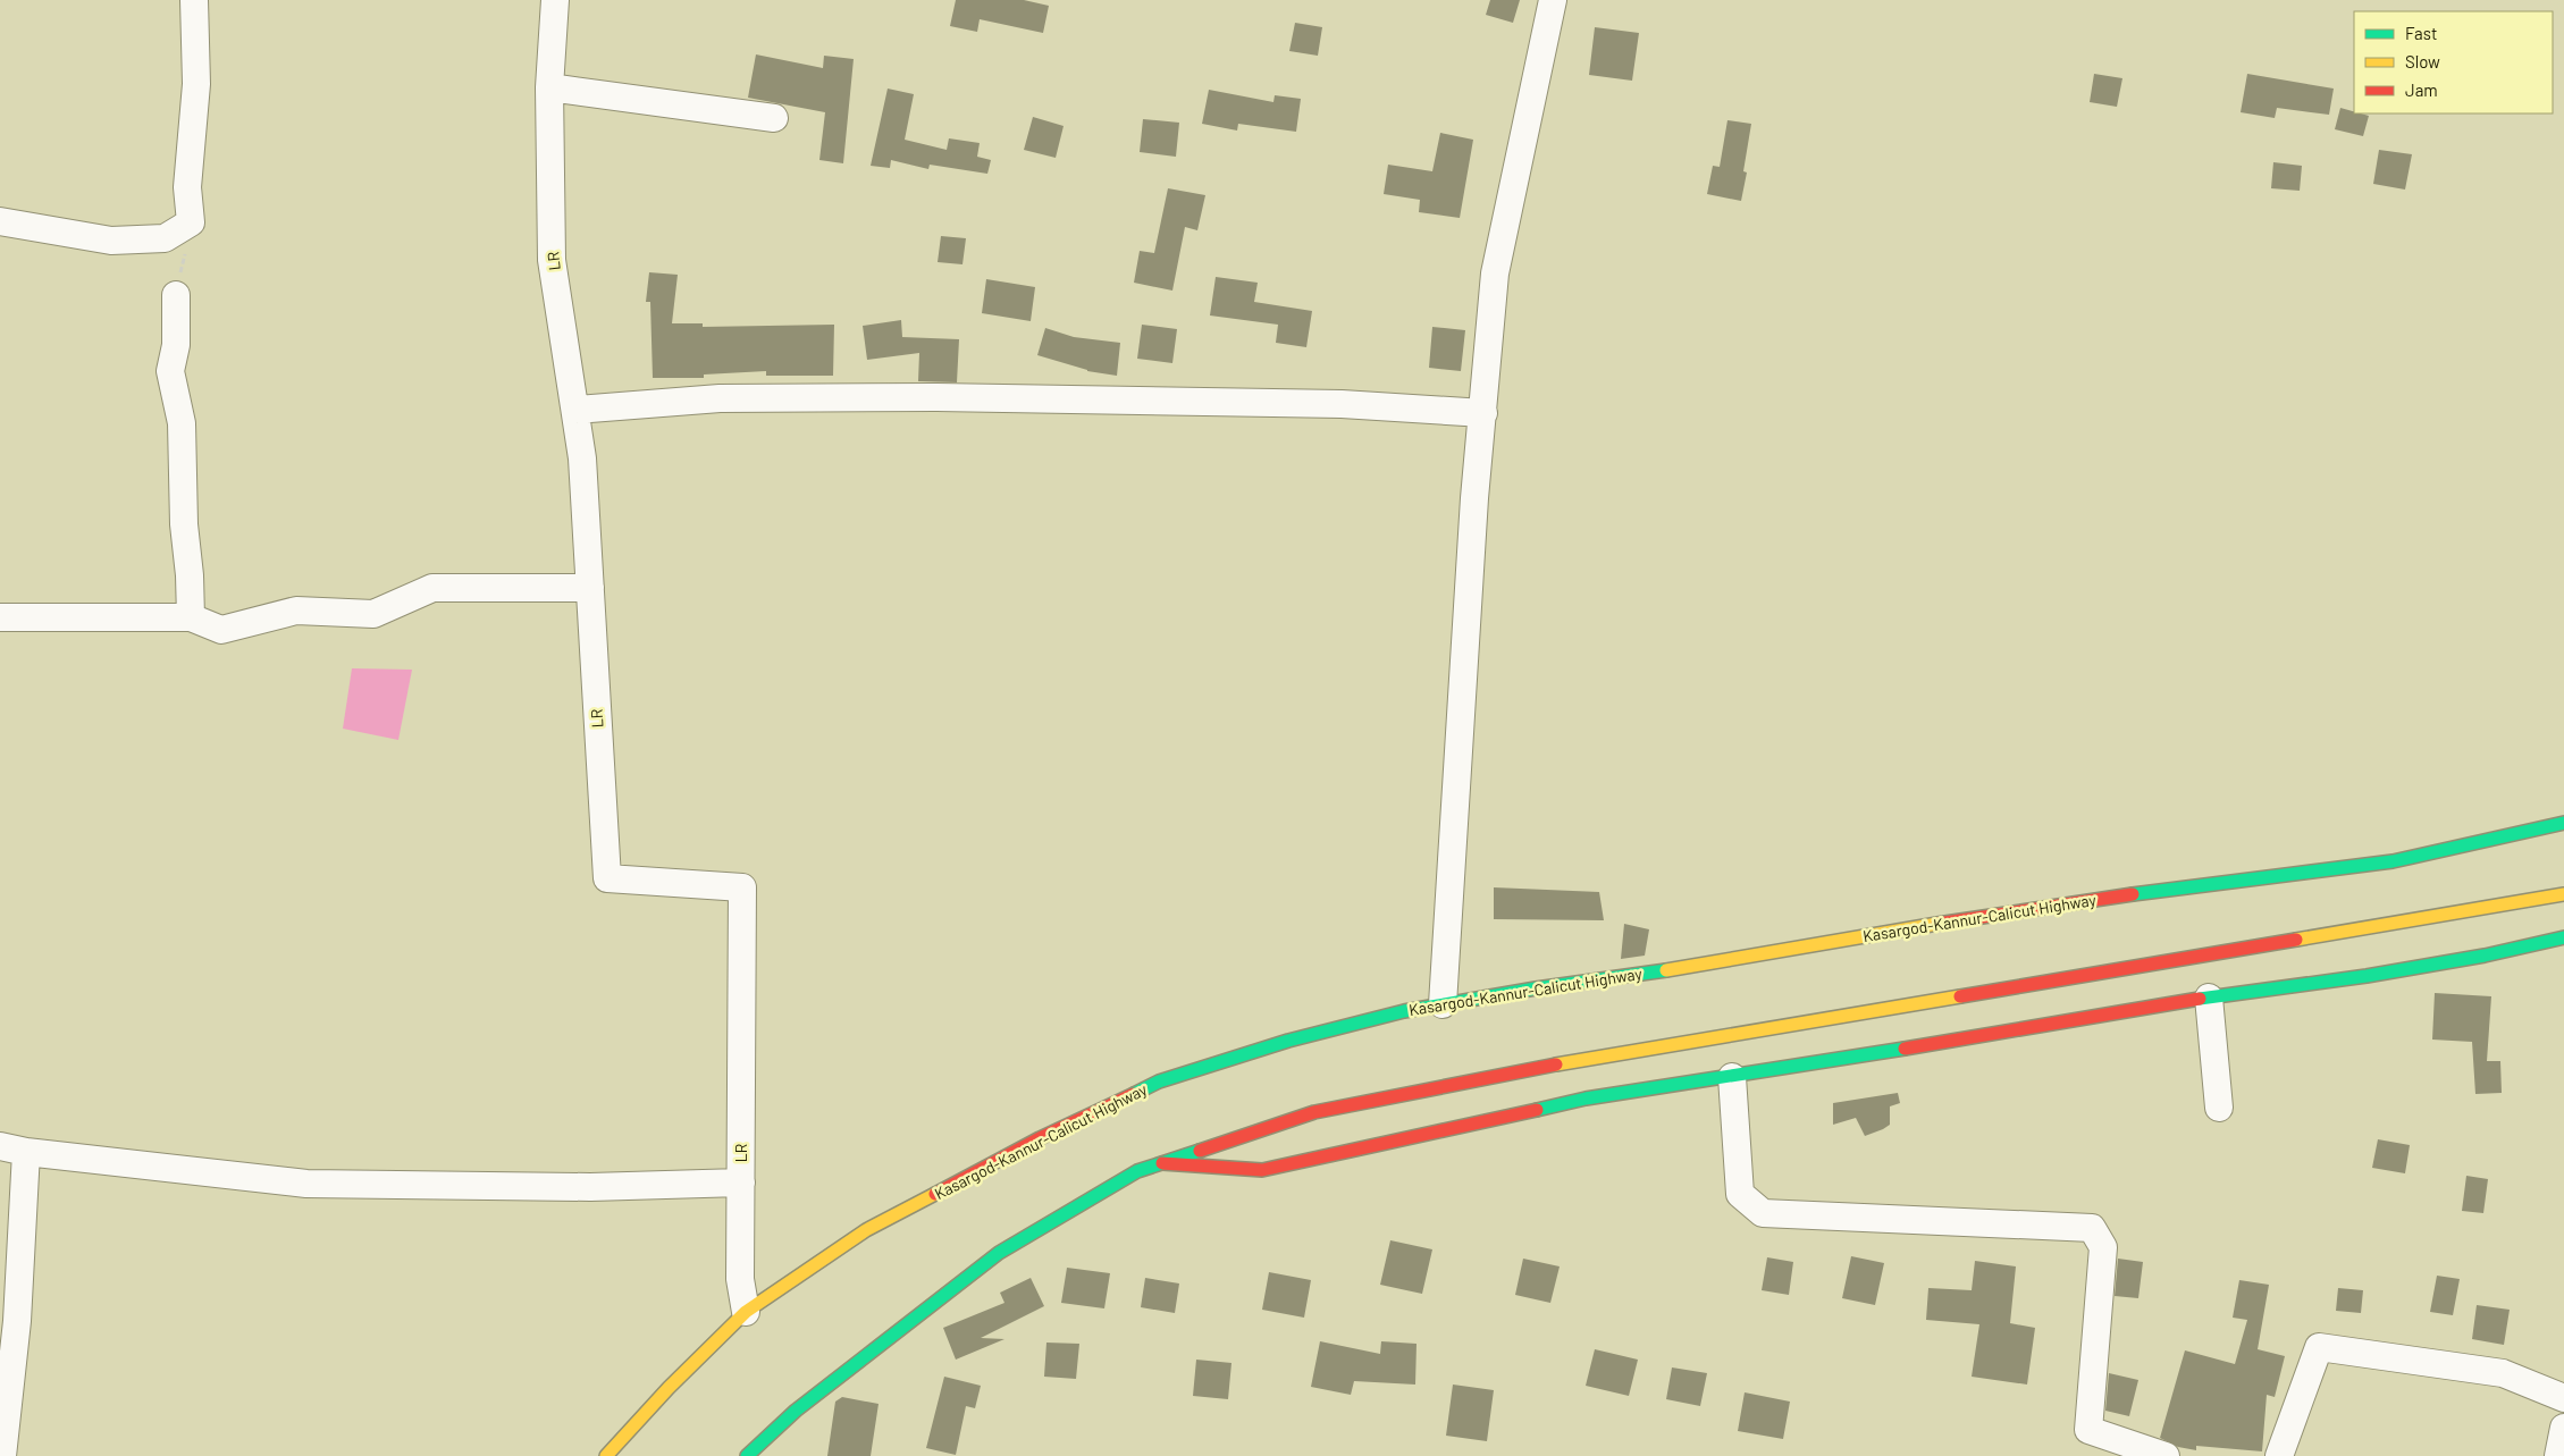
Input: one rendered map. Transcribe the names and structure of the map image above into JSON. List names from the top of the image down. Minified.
{"streets":{"main road":["Kasargod-Kannur-Calicut Highway"],"street":["LR"]},"crossings":[["LR","Kasargod-Kannur-Calicut Highway"]],"legend":["Fast","Slow","Jam"]}
